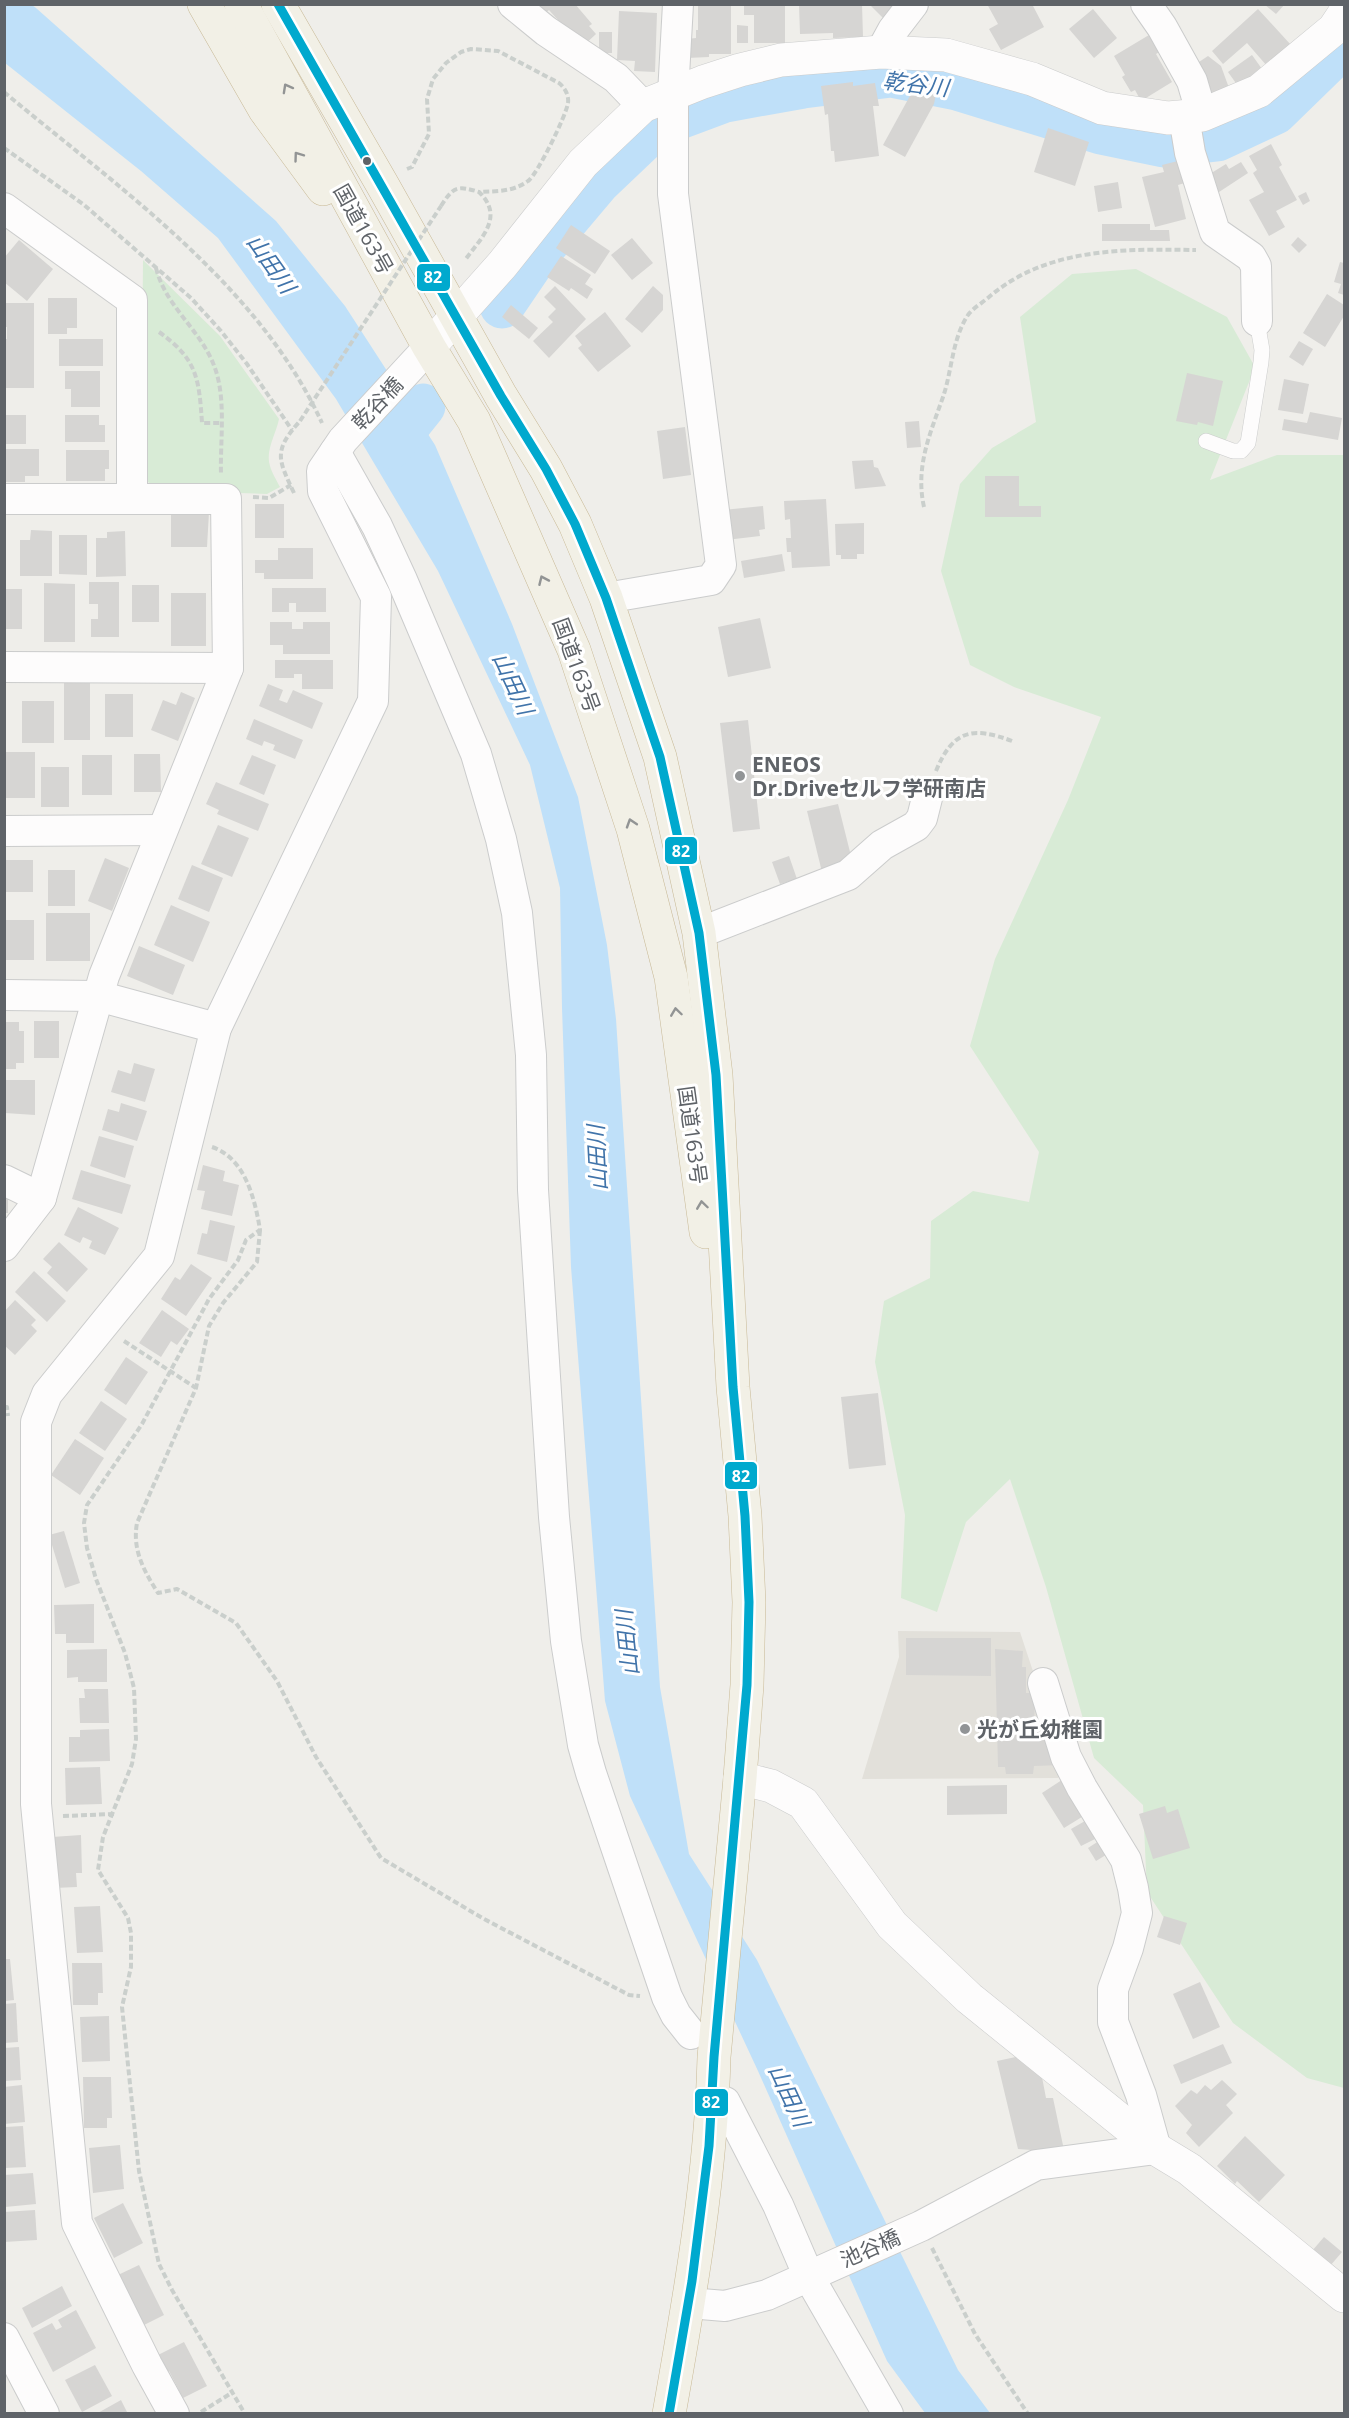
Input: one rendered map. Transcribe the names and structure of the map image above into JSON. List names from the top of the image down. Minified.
{"streets":{"highway":["国道163号"],"street":["乾谷橋","池谷橋"]},"crossings":[["国道163号","乾谷橋"],["国道163号","池谷橋"]],"water":["乾谷川","山田川"],"places":["ENEOS Dr.Driveセルフ学研南店","光が丘幼稚園"],"lines":["transit line 82"]}
